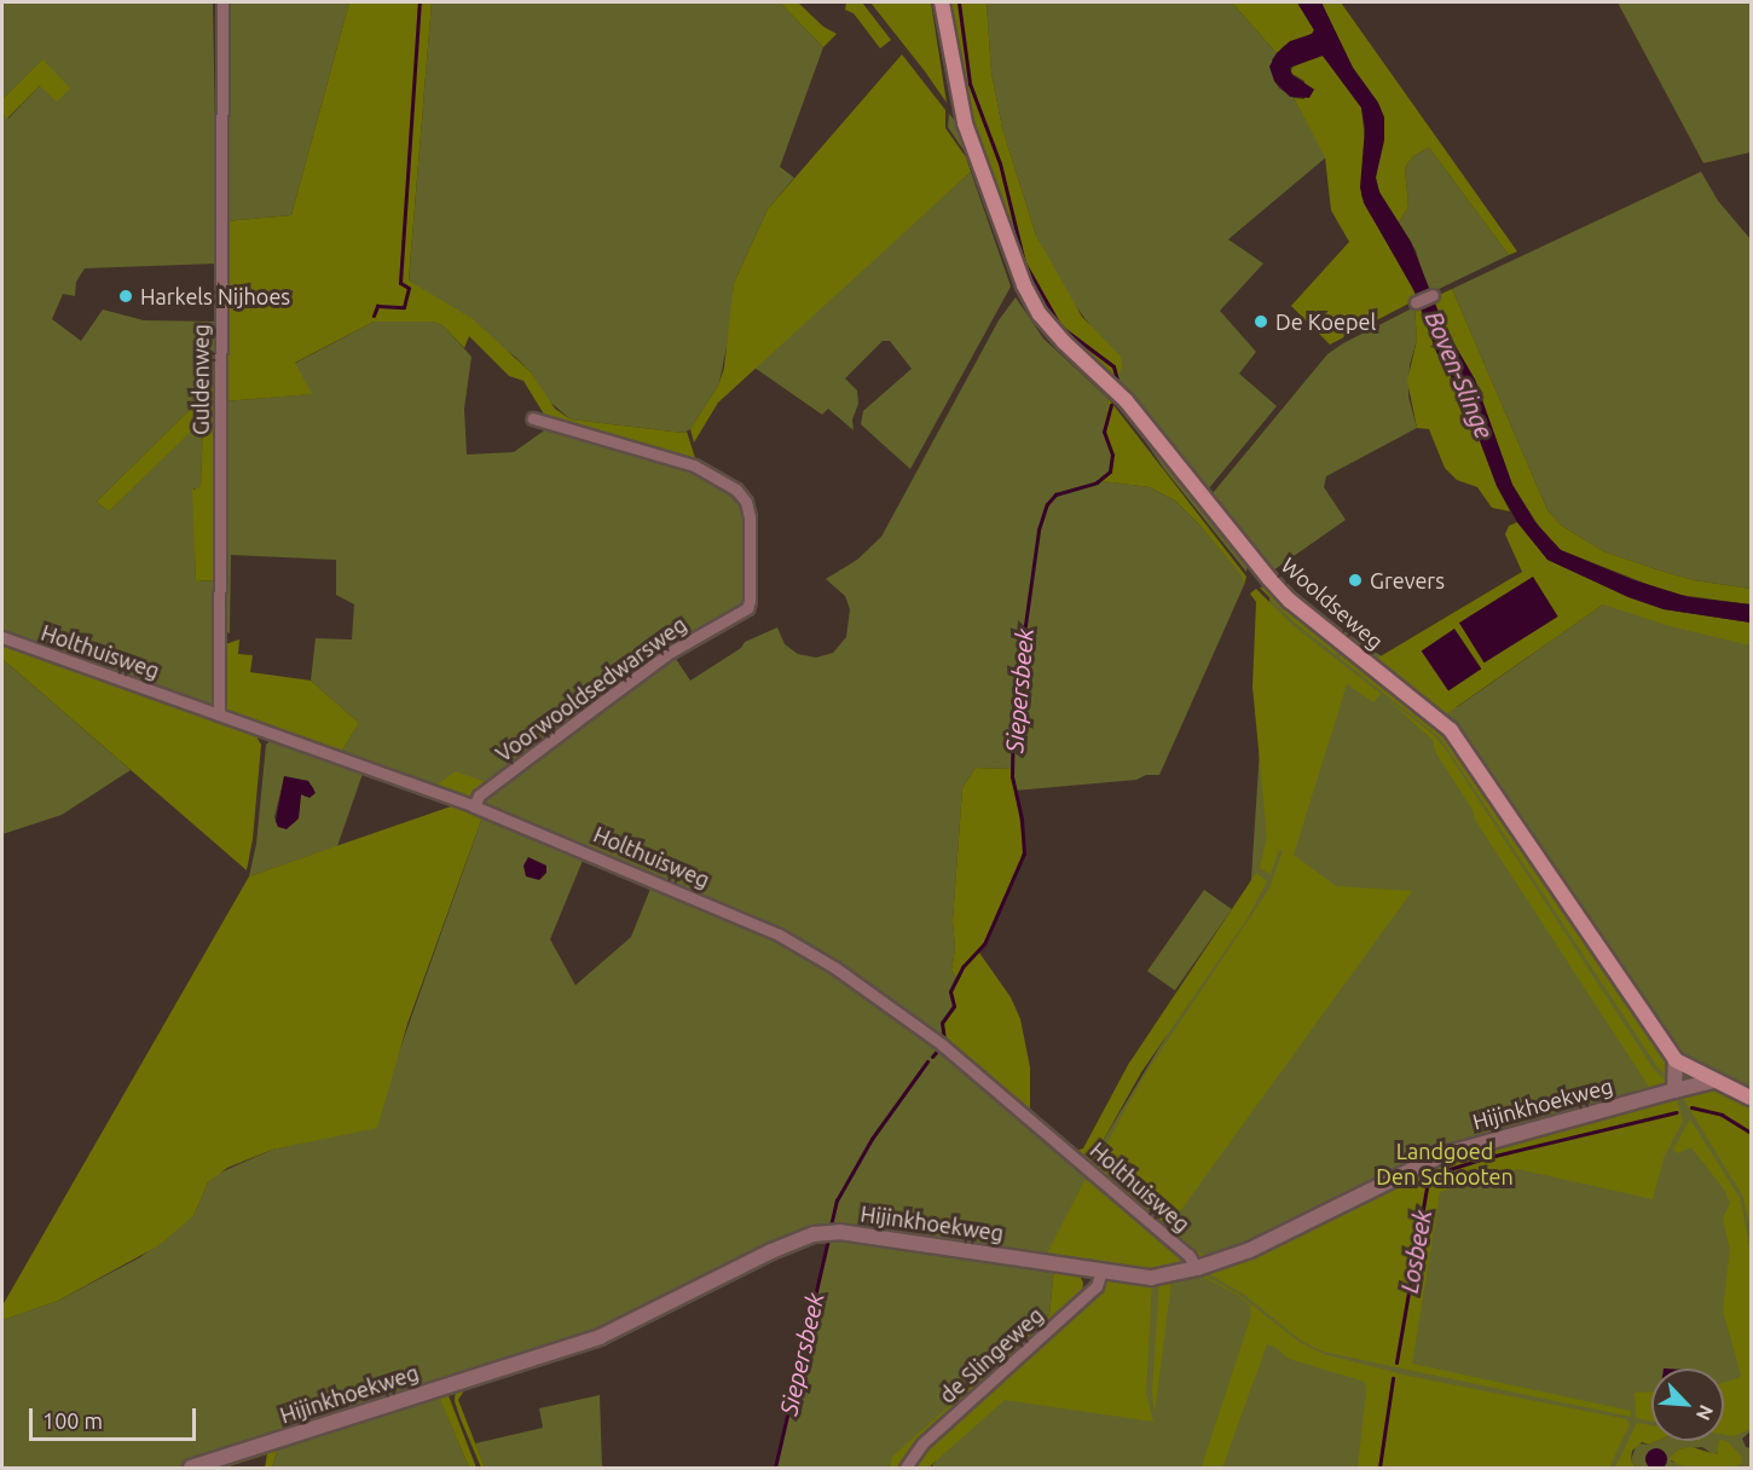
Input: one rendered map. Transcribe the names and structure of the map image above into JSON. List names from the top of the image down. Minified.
{"streets":{"main road":["Wooldseweg"],"street":["Guldenweg","Holthuisweg","Voorwooldsedwarsweg","Hijinkhoekweg","de Slingeweg"]},"crossings":[["Guldenweg","Holthuisweg"],["Wooldseweg","Hijinkhoekweg"],["Holthuisweg","Voorwooldsedwarsweg"],["Holthuisweg","Hijinkhoekweg"],["Hijinkhoekweg","de Slingeweg"]],"water":["Boven-Slinge","Siepersbeek","Losbeek"],"parks":["Landgoed Den Schooten"],"places":["Harkels Nijhoes","De Koepel","Grevers"],"scale_bar":"100 m","north":"bottom right"}
